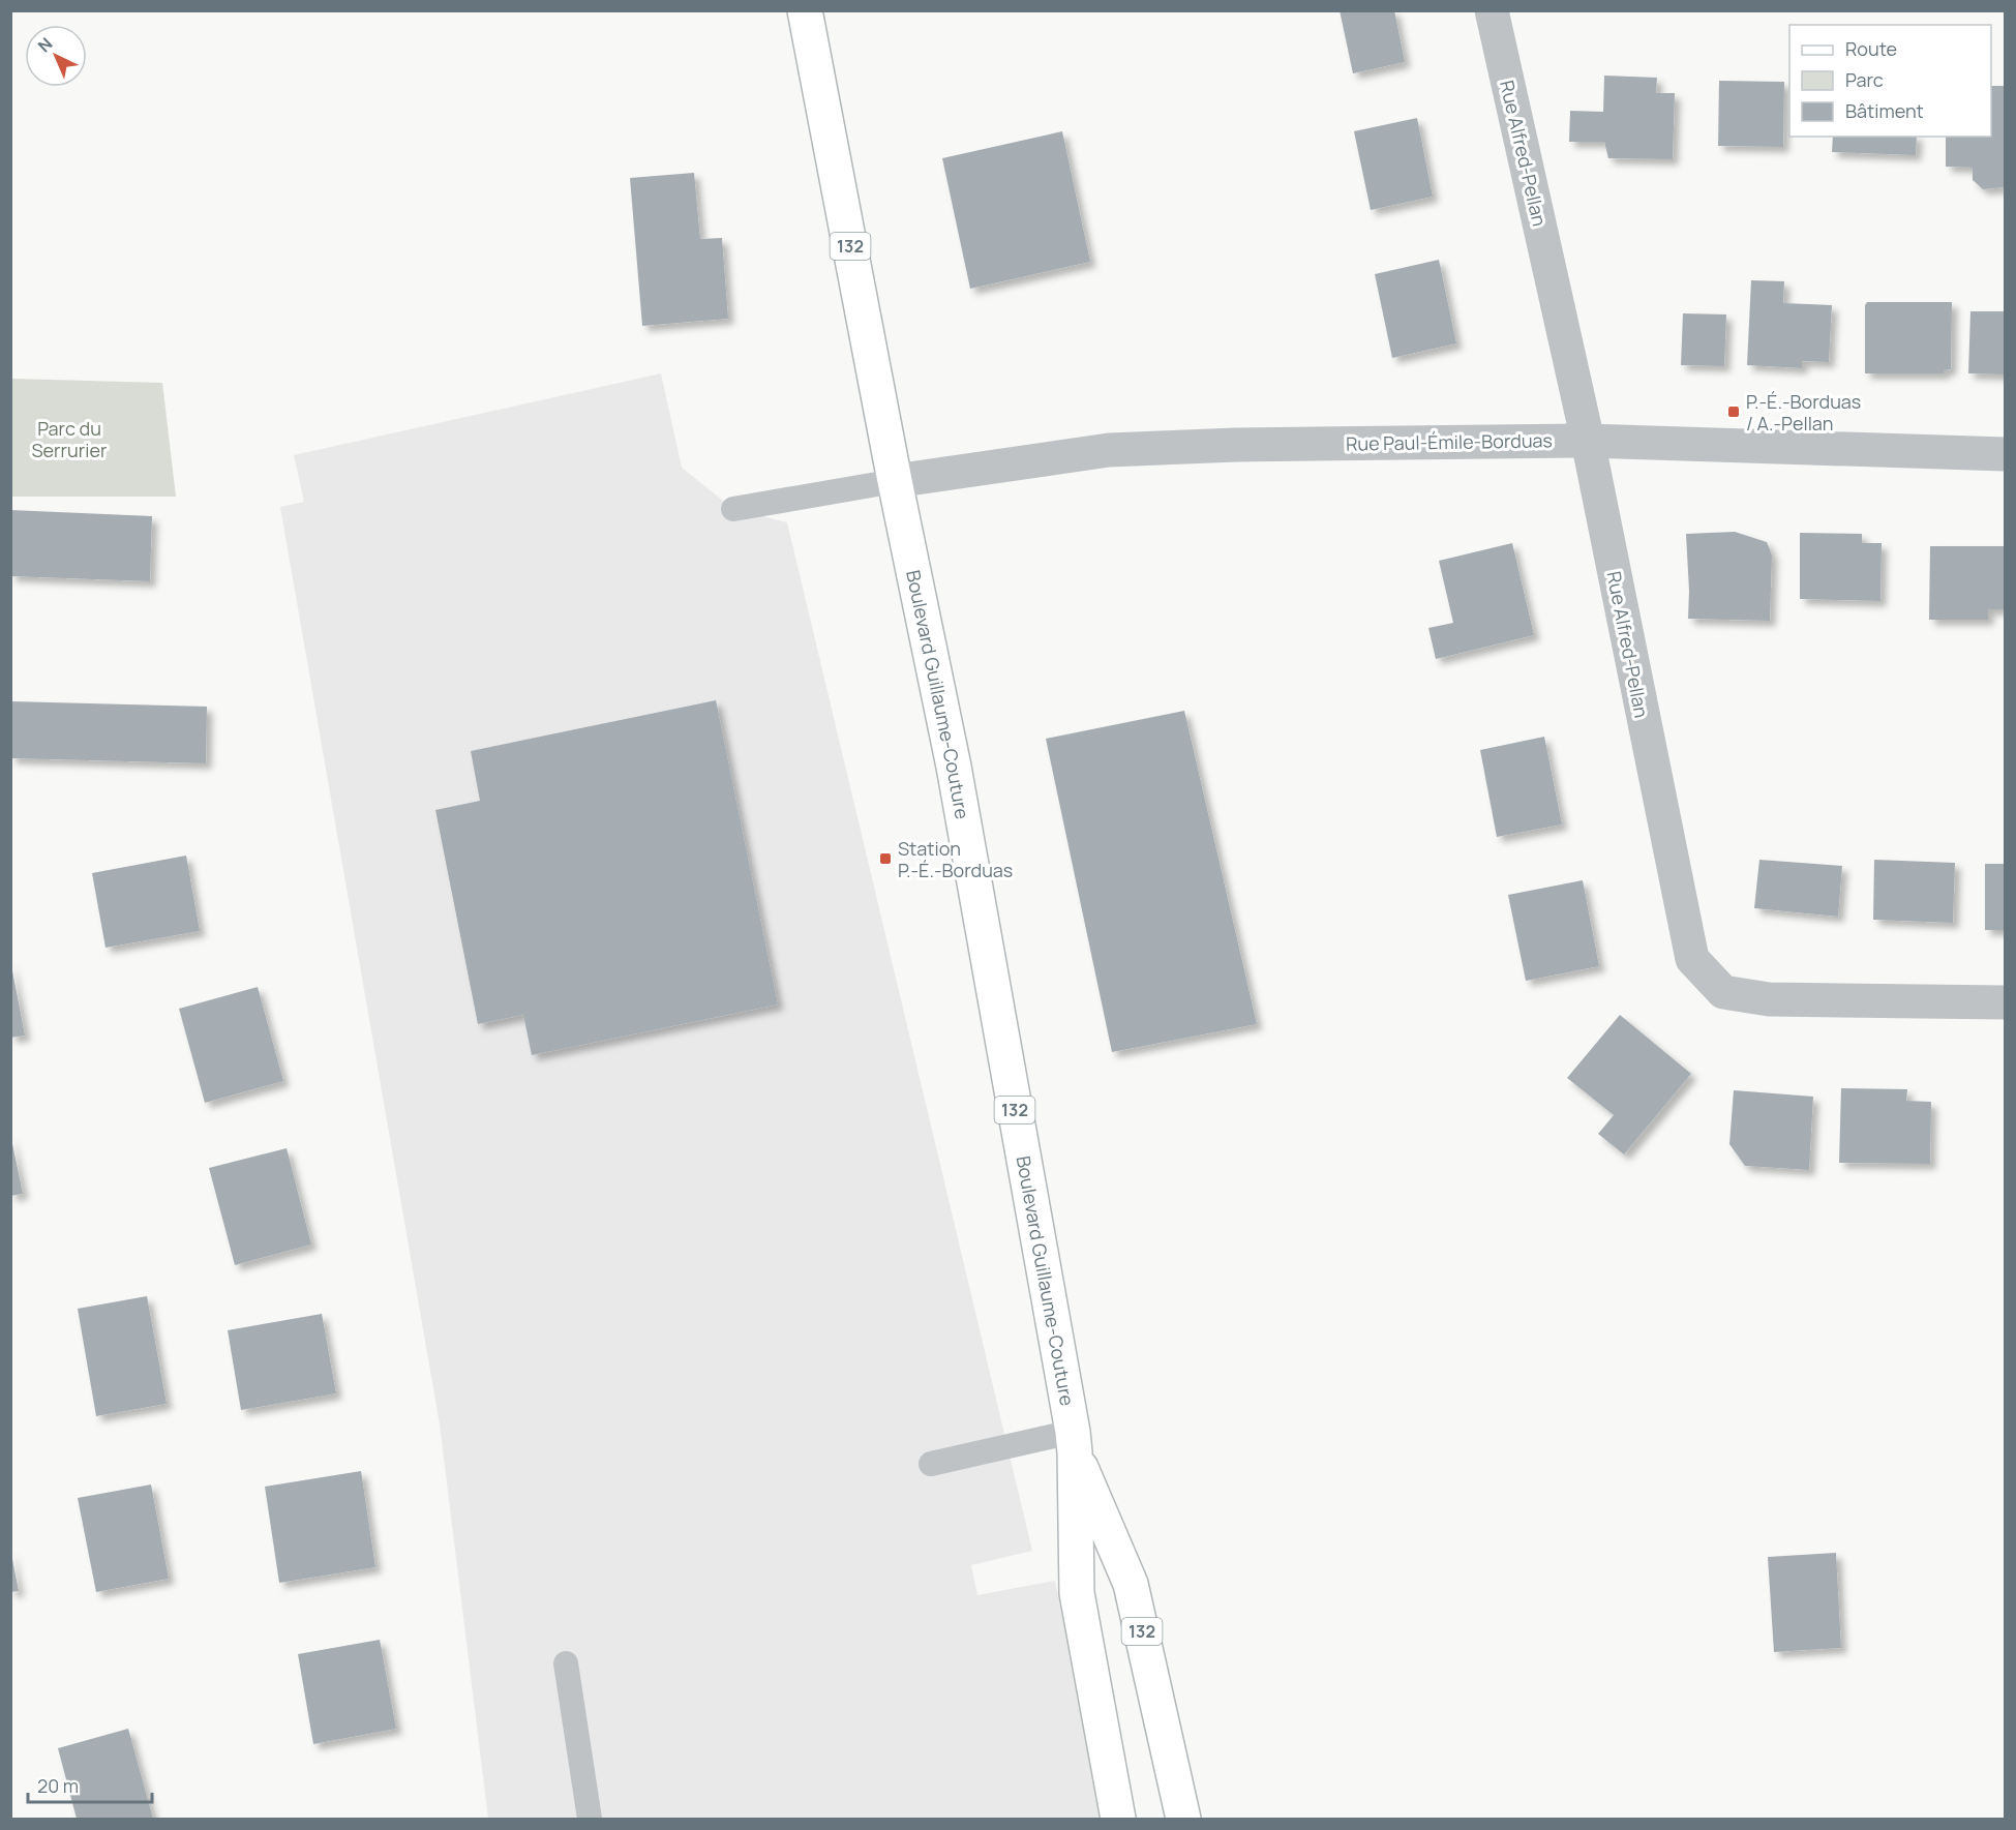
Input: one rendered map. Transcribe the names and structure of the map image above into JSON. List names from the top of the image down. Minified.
{"streets":{"main road":["132","Boulevard Guillaume-Couture"],"street":["Rue Alfred-Pellan","Rue Paul-Émile-Borduas"]},"crossings":[["Rue Alfred-Pellan","Rue Paul-Émile-Borduas"],["Rue Paul-Émile-Borduas","Boulevard Guillaume-Couture"]],"parks":["Parc du Serrurier"],"places":{"transit":["P.-É.-Borduas / A.-Pellan","Station P.-É.-Borduas"]},"legend":["Route","Parc","Bâtiment"],"scale_bar":"20 m","north":"top left"}
